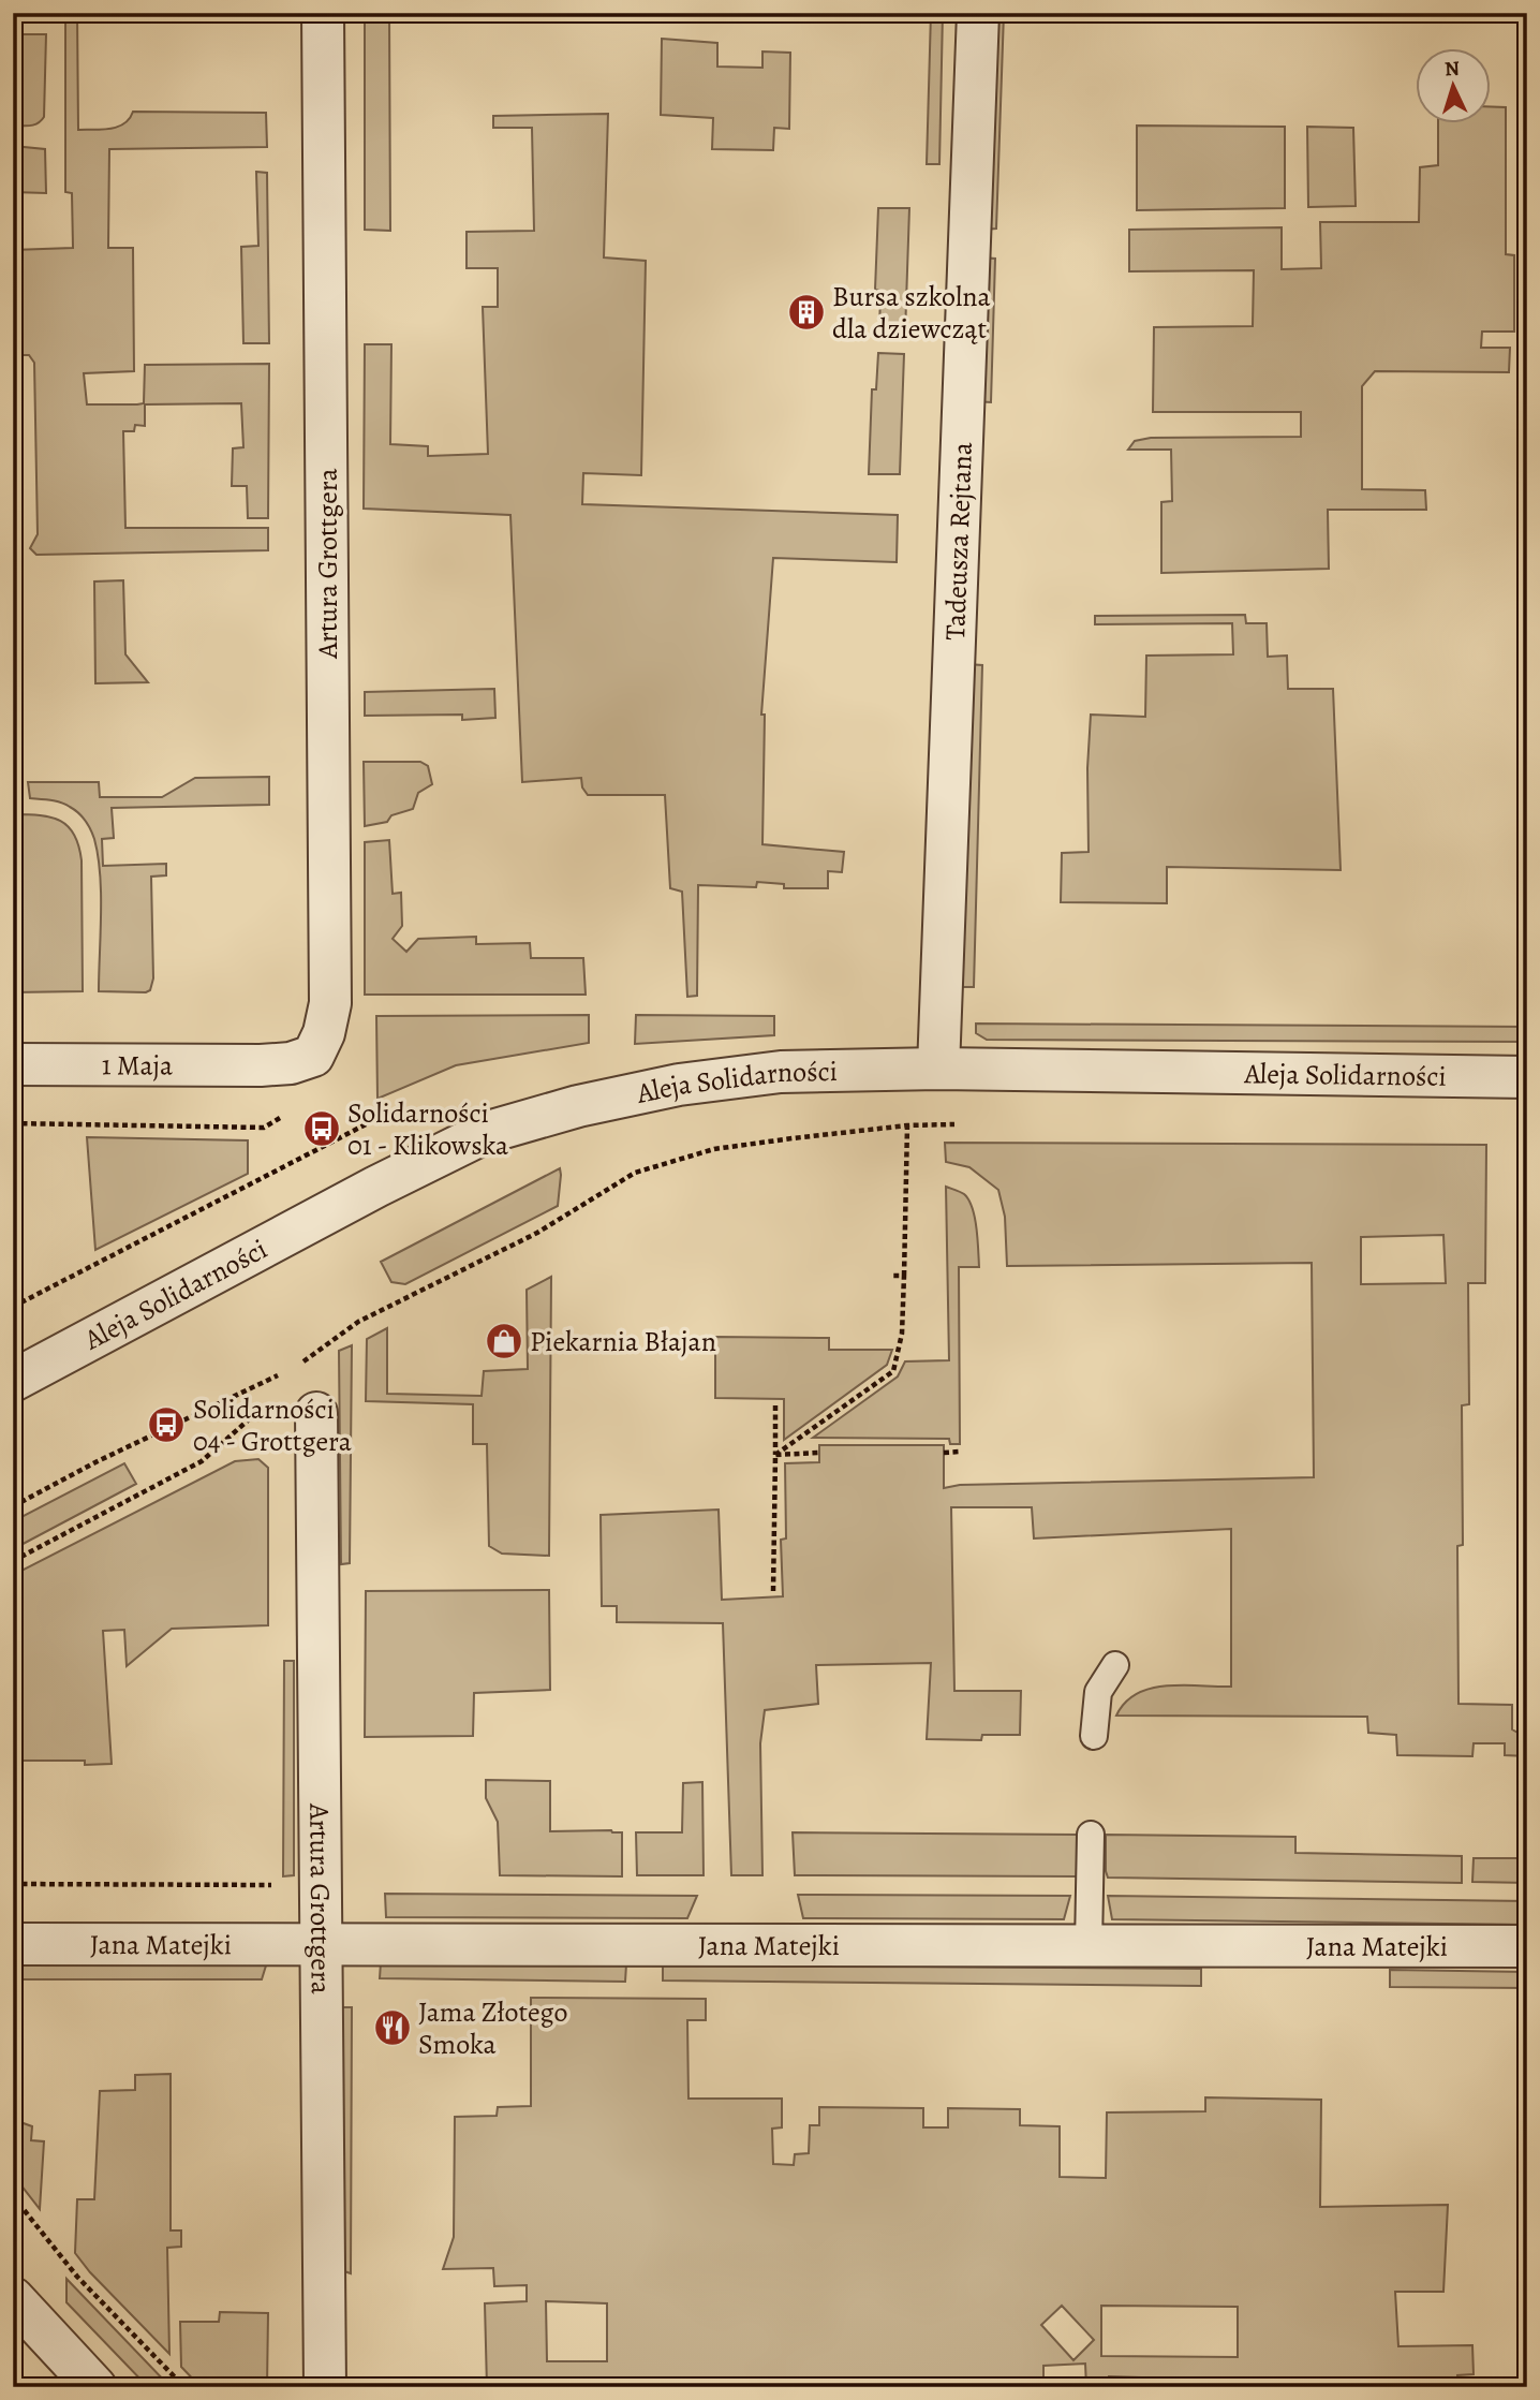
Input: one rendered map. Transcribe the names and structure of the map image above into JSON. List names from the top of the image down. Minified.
{"streets":{"street":["Tadeusza Rejtana","Artura Grottgera","1 Maja","Aleja Solidarności","Jana Matejki"]},"crossings":[["Tadeusza Rejtana","Aleja Solidarności"],["Artura Grottgera","1 Maja"],["Artura Grottgera","Jana Matejki"]],"places":{"building":["Bursa szkolna dla dziewcząt"],"bus stop":["Solidarności 01 - Klikowska","Solidarności 04 - Grottgera"],"shop":["Piekarnia Błajan"],"restaurant":["Jama Złotego Smoka"]},"north":"top"}
